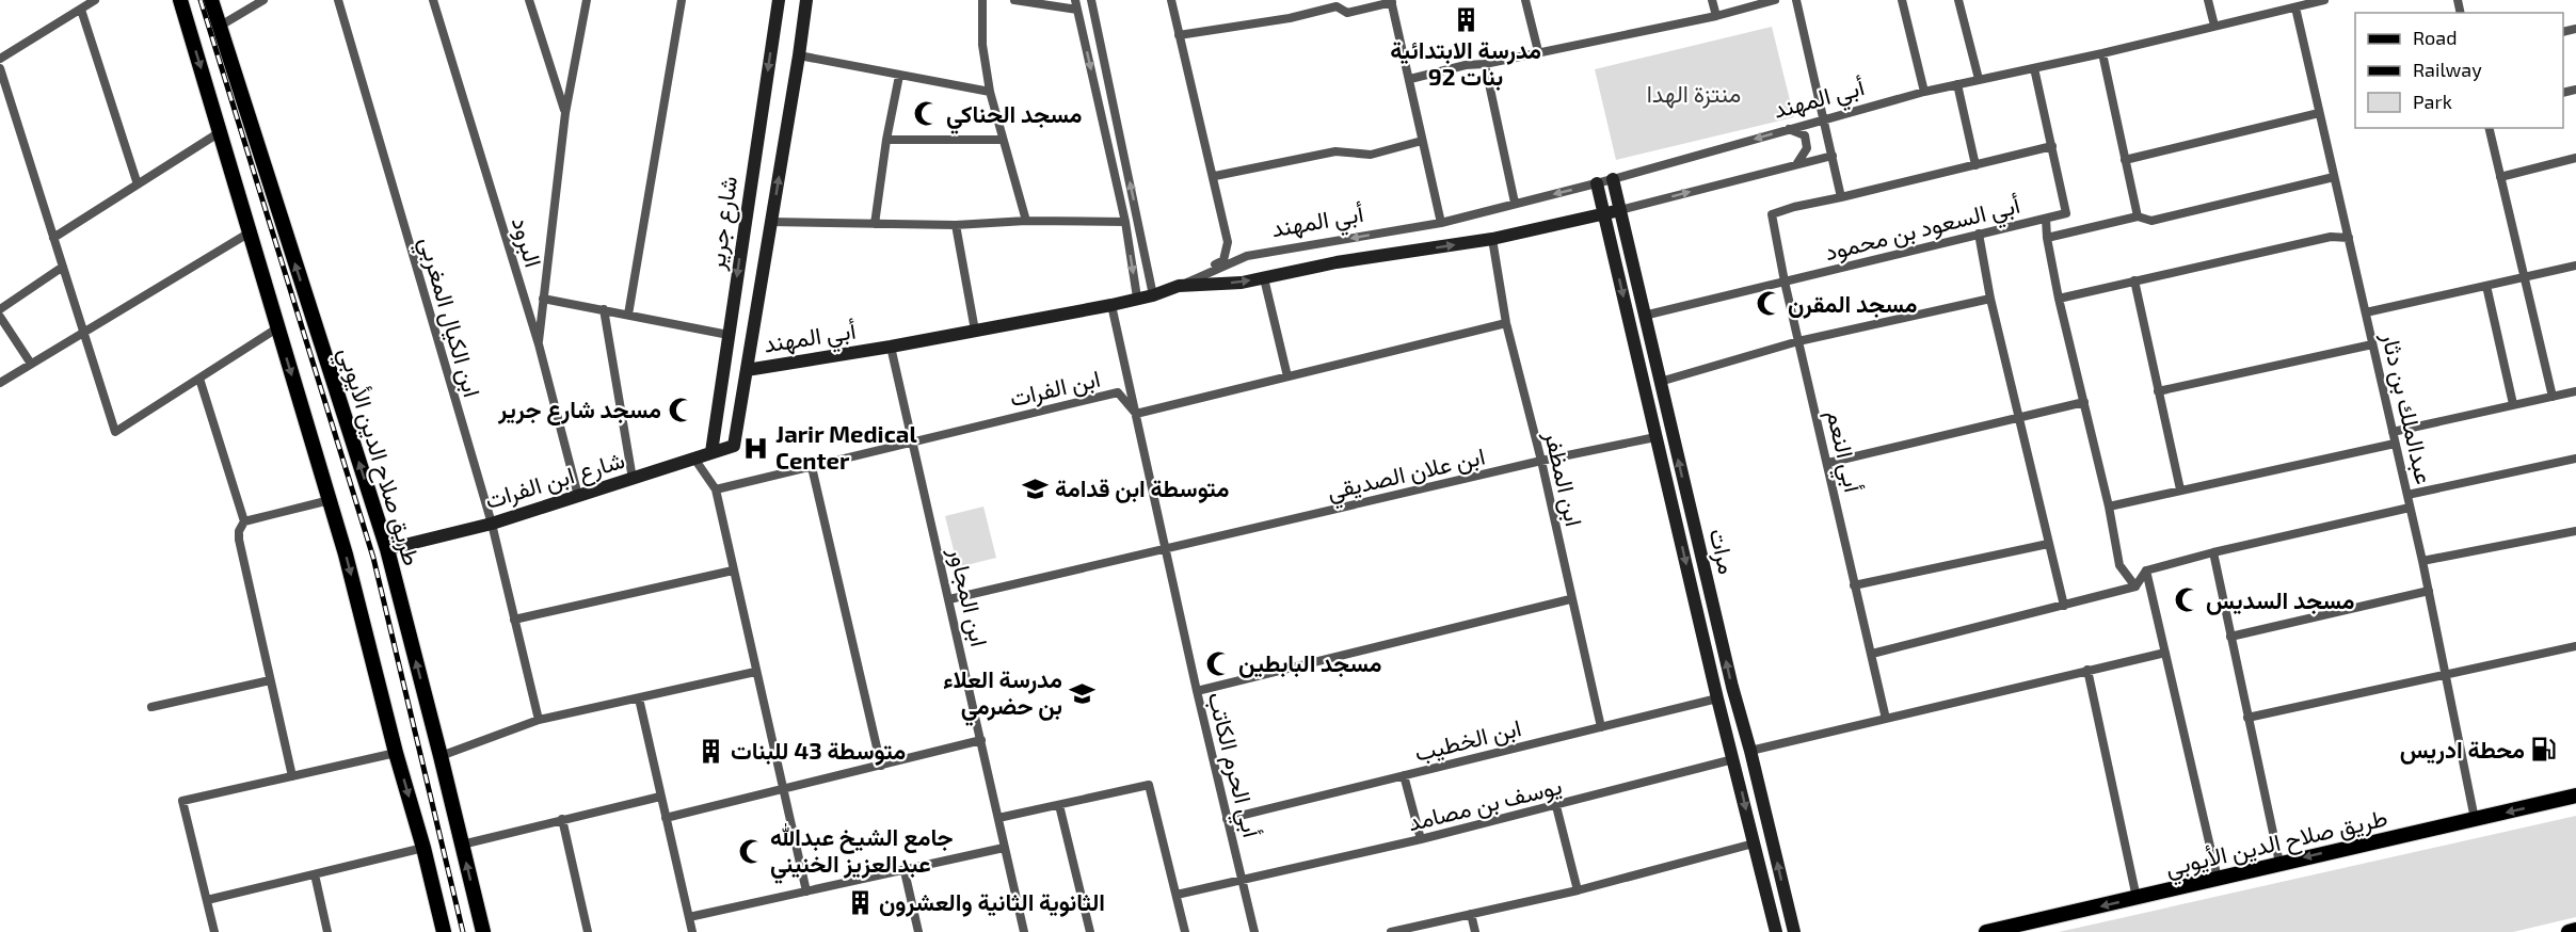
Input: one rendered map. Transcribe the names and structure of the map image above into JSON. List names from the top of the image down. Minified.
{"streets":{"main road":["طريق صلاح الدين الأيوبي"],"street":["أبي المهند","شارع جرير","أبي السعود بن محمود","البرود","ابن الكيال المغربي","ابن الفرات","عبدالملك بن دثار","أبي النعم","ابن علان الصديقي","ابن المظفر","شارع ابن الفرات","مرات","ابن المجاور","ابن الخطيب","أبي الحرم الكاتب","يوسف بن مصامد"]},"crossings":[["أبي المهند","شارع جرير"],["أبي المهند","أبي السعود بن محمود"],["أبي المهند","عبدالملك بن دثار"],["أبي المهند","ابن المظفر"],["أبي المهند","مرات"],["أبي المهند","ابن المجاور"],["أبي المهند","أبي الحرم الكاتب"],["شارع جرير","شارع ابن الفرات"],["أبي السعود بن محمود","أبي النعم"],["أبي السعود بن محمود","مرات"],["البرود","شارع ابن الفرات"],["ابن الكيال المغربي","شارع ابن الفرات"],["ابن الفرات","ابن المجاور"],["ابن الفرات","أبي الحرم الكاتب"],["عبدالملك بن دثار","طريق صلاح الدين الأيوبي"],["طريق صلاح الدين الأيوبي","شارع ابن الفرات"],["ابن علان الصديقي","ابن المظفر"],["ابن علان الصديقي","مرات"],["ابن علان الصديقي","ابن المجاور"],["ابن علان الصديقي","أبي الحرم الكاتب"],["ابن المظفر","ابن الخطيب"],["مرات","ابن الخطيب"],["مرات","يوسف بن مصامد"],["ابن الخطيب","أبي الحرم الكاتب"],["أبي الحرم الكاتب","يوسف بن مصامد"]],"parks":["منتزة الهدا"],"places":{"building":["مدرسة الابتدائية 92 بنات","متوسطة 43 للبنات","الثانوية الثانية والعشرون"],"mosque":["مسجد الحناكي","مسجد المقرن","مسجد شارع جرير","مسجد السديس","مسجد البابطين","جامع الشيخ عبدالله عبدالعزيز الخنيني"],"hospital":["Jarir Medical Center"],"school or university":["متوسطة ابن قدامة","مدرسة العلاء بن حضرمي"],"fuel station":["محطة ادريس"]},"legend":["Road","Railway","Park"]}
